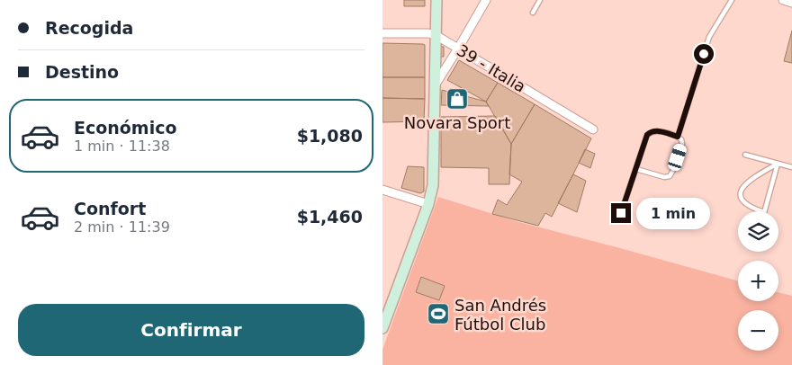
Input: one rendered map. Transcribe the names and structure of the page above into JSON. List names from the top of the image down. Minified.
{"streets":{"street":["39 - Italia"]},"places":{"shop":["Novara Sport"],"sports":["San Andrés Fútbol Club"]},"page":{"banner":["Recogida","Destino"],"list":[{"name":"Económico","note":"1 min · 11:38","value":"$1,080"},{"name":"Confort","note":"2 min · 11:39","value":"$1,460"}],"bubble":"1 min","map_buttons":["+","−"],"buttons":"Confirmar"}}
